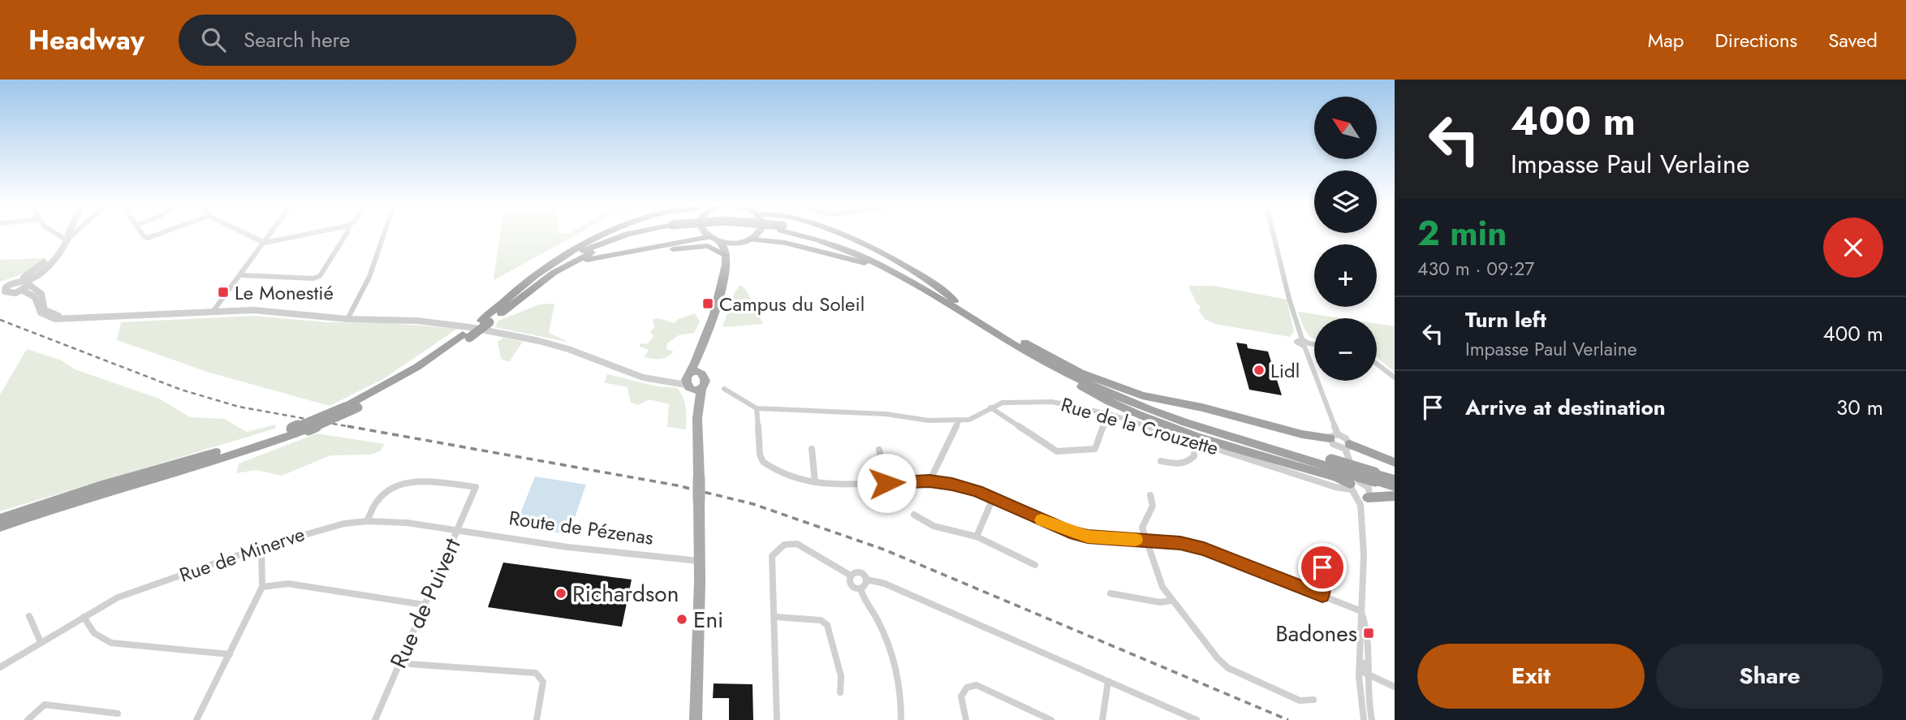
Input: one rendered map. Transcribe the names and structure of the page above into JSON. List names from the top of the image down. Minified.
{"streets":{"street":["Rue de la Crouzette","Route de Pézenas","Rue de Minerve","Rue de Puivert"]},"crossings":[["Route de Pézenas","Rue de Minerve"],["Route de Pézenas","Rue de Puivert"],["Rue de Minerve","Rue de Puivert"]],"places":{"transit":["Le Monestié","Campus du Soleil","Badones"],"other":["Lidl","Richardson","Eni"]},"north":"top left","page":{"header":"Headway","search":"Search here","nav":["Map","Directions","Saved"],"turn":["400 m","Impasse Paul Verlaine"],"map_buttons":["+","−"],"heading":["2 min","430 m · 09:27"],"list":[{"name":"Turn left","note":"Impasse Paul Verlaine","value":"400 m"},{"name":"Arrive at destination","value":"30 m"}],"buttons":["Exit","Share"]}}
